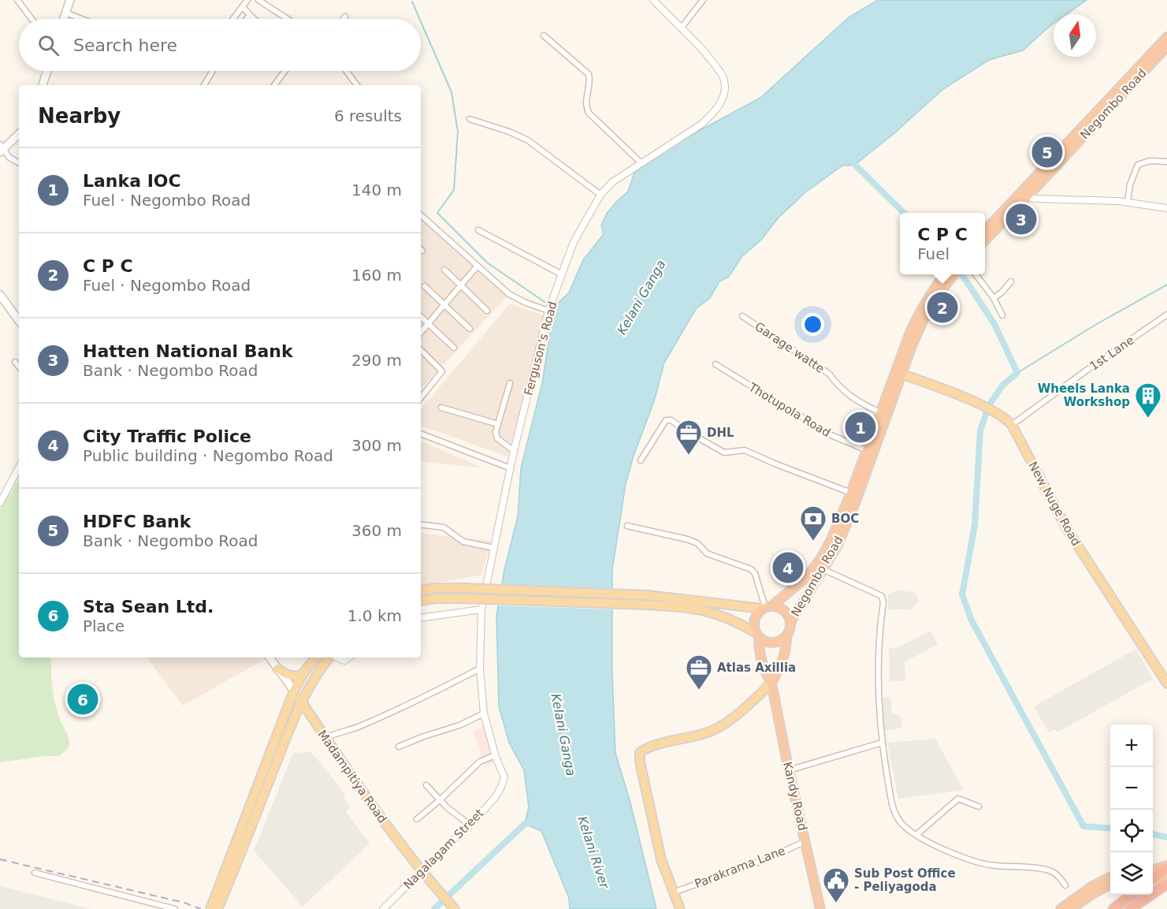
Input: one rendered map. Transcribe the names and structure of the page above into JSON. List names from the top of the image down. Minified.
{"streets":{"highway":["Negombo Road","Kandy Road"],"main road":["New Nuge Road","Madampitiya Road"],"street":["Garage watte","Ferguson's Road","1st Lane","Thotupola Road","Nagalagam Street","Parakrama Lane"]},"crossings":[["Negombo Road","Garage watte"],["Negombo Road","Thotupola Road"],["Negombo Road","New Nuge Road"],["Negombo Road","Kandy Road"],["Ferguson's Road","Nagalagam Street"],["1st Lane","New Nuge Road"],["Madampitiya Road","Nagalagam Street"],["Kandy Road","Parakrama Lane"]],"water":["Kelani Ganga","Kelani River"],"places":{"building":["Wheels Lanka Workshop"],"office":["DHL","Atlas Axillia"],"bank":["BOC"],"public building":["Sub Post Office - Peliyagoda"]},"north":"top","page":{"search":"Search here","heading":["Nearby","6 results"],"pins":["5","3","2","1","4","6"],"list":[{"mark":"1","name":"Lanka IOC","note":"Fuel · Negombo Road","value":"140 m"},{"mark":"2","name":"C P C","note":"Fuel · Negombo Road","value":"160 m"},{"mark":"3","name":"Hatten National Bank","note":"Bank · Negombo Road","value":"290 m"},{"mark":"4","name":"City Traffic Police","note":"Public building · Negombo Road","value":"300 m"},{"mark":"5","name":"HDFC Bank","note":"Bank · Negombo Road","value":"360 m"},{"mark":"6","name":"Sta Sean Ltd.","note":"Place","value":"1.0 km"}],"popup":["C P C","Fuel"],"map_buttons":["+","−"]}}
